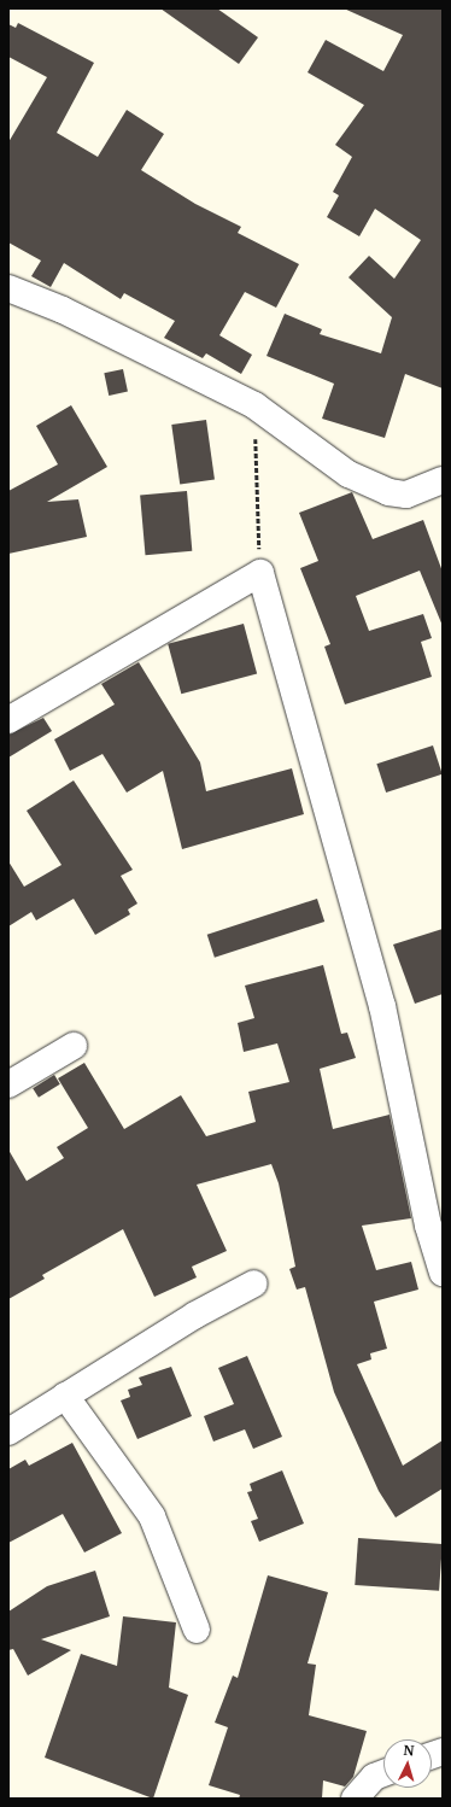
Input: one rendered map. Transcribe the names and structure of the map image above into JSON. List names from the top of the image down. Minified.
{"north":"top"}
